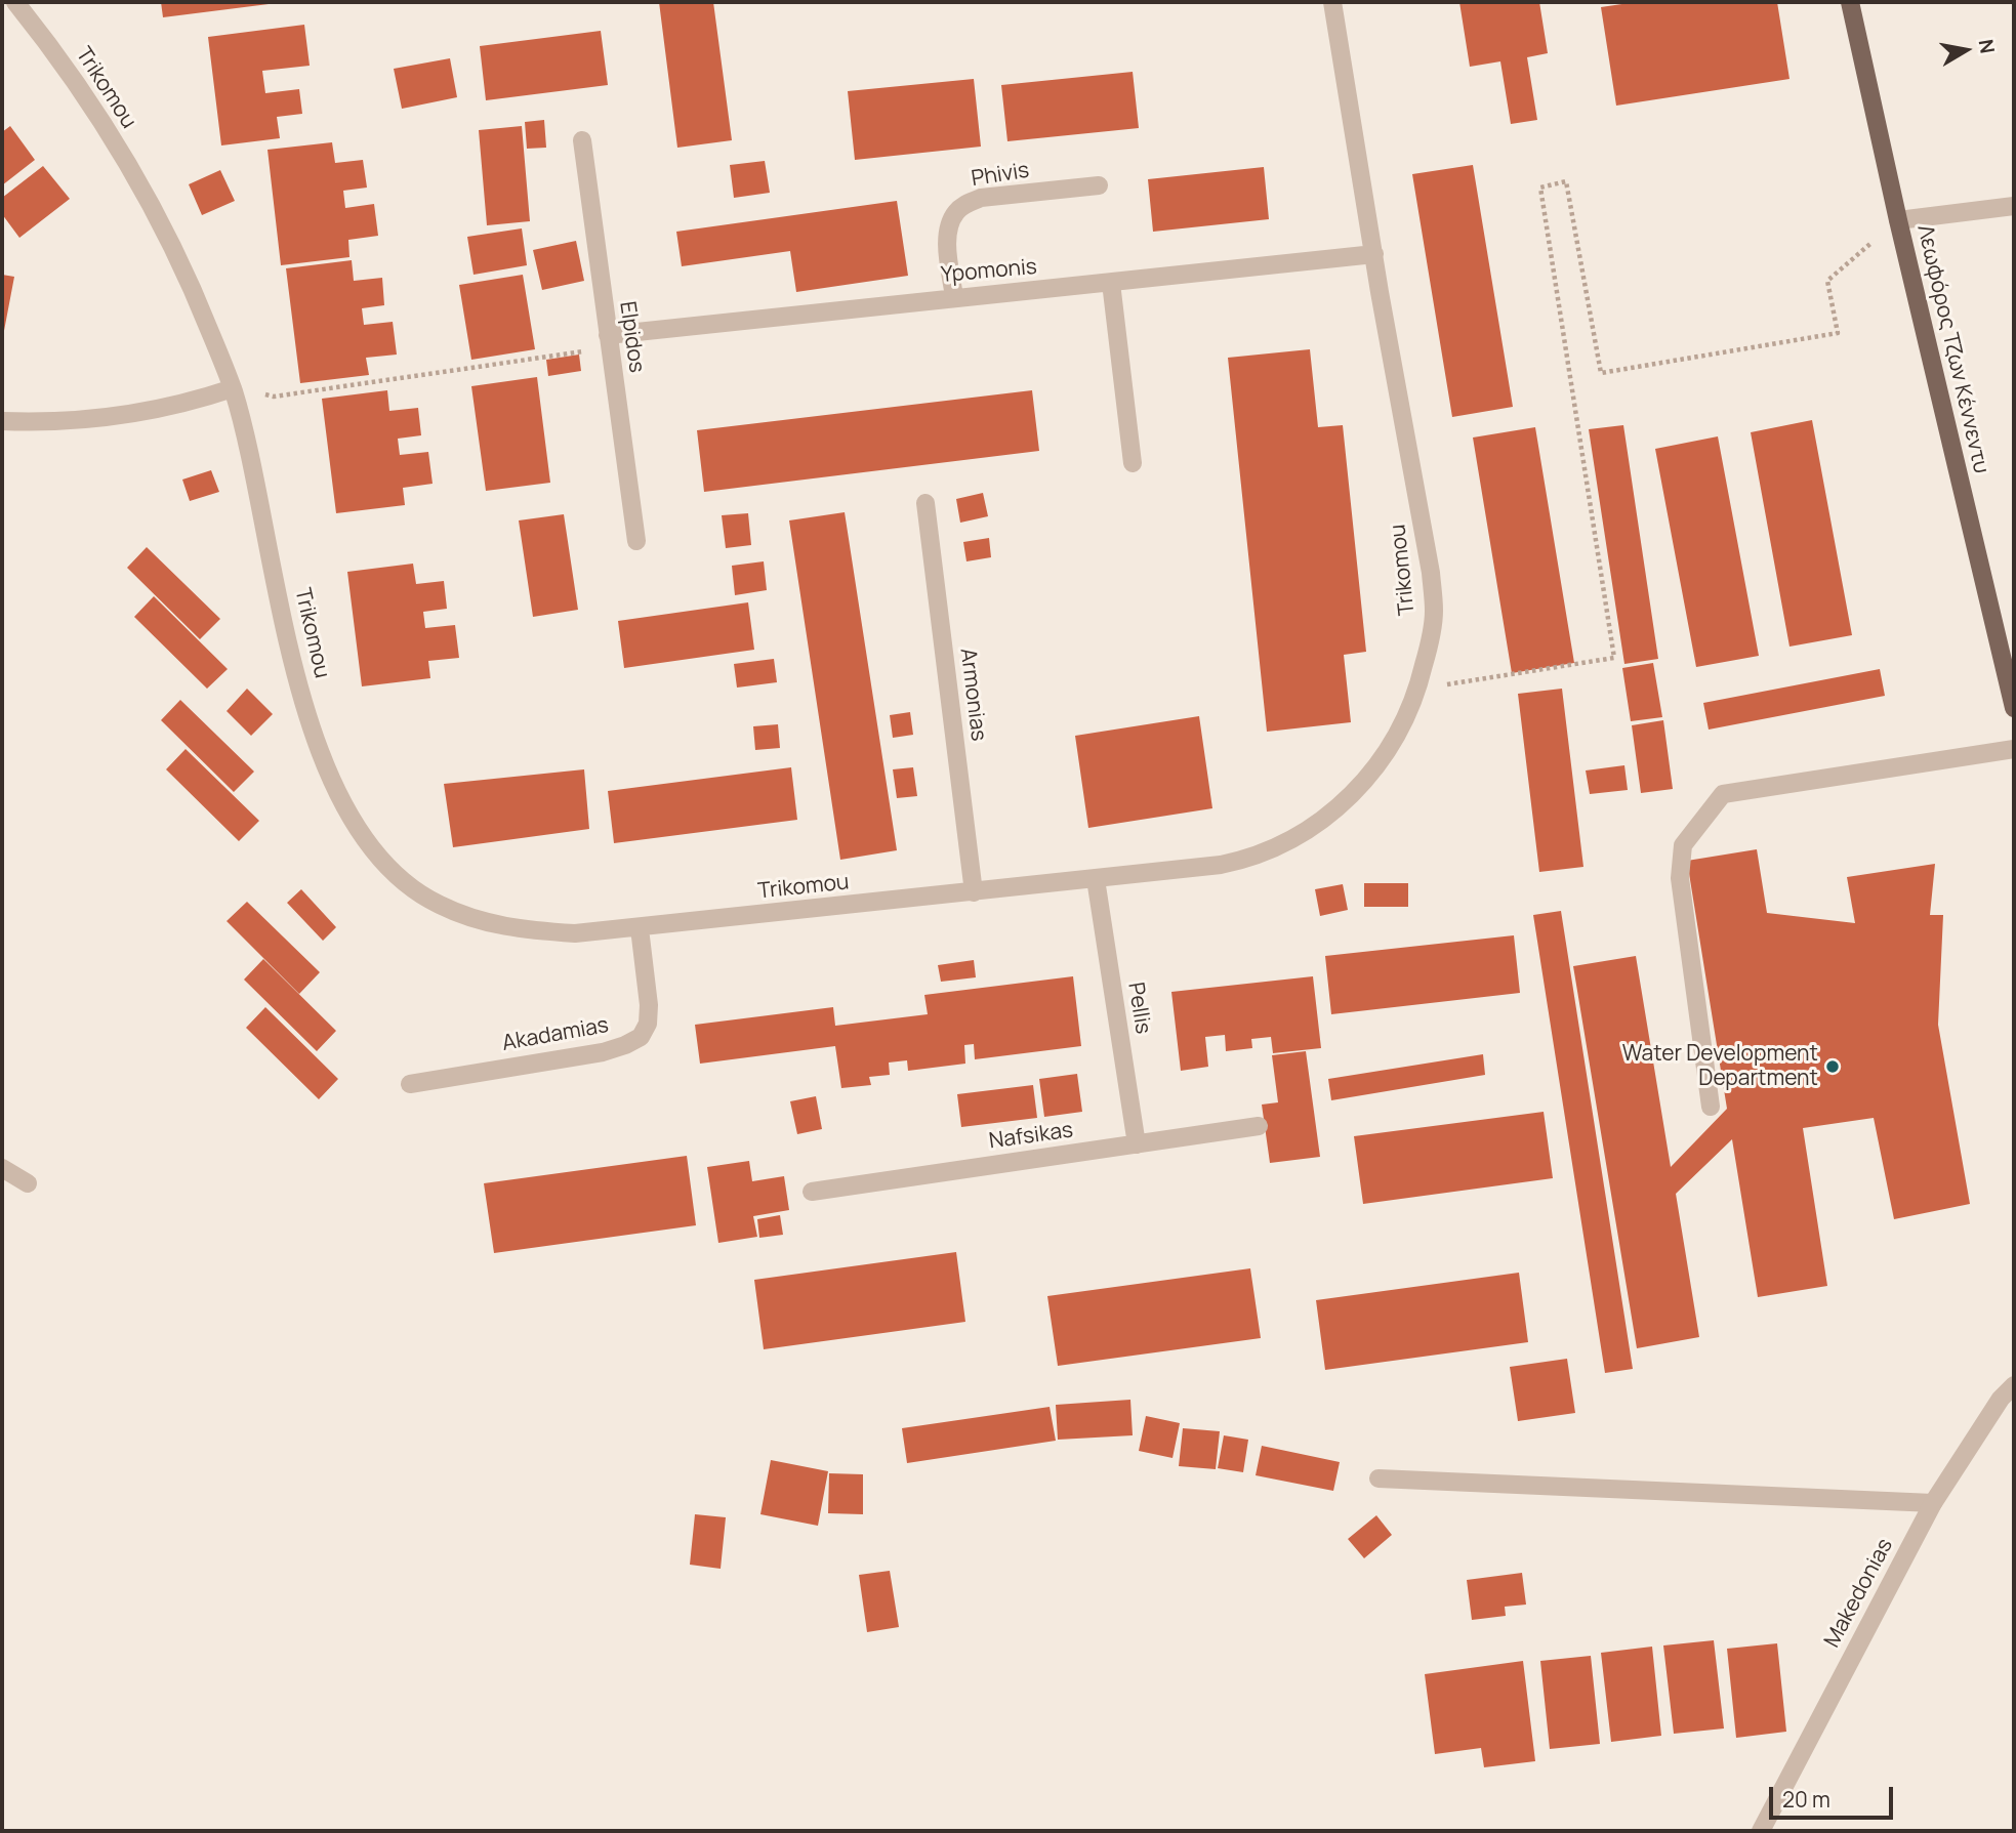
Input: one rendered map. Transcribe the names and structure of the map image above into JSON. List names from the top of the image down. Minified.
{"streets":{"main road":["Λεωφόρος Τζων Κέννεντυ"],"street":["Trikomou","Phivis","Ypomonis","Elpidos","Armonias","Pellis","Akadamias","Nafsikas","Makedonias"]},"crossings":[["Trikomou","Ypomonis"],["Trikomou","Armonias"],["Trikomou","Pellis"],["Trikomou","Akadamias"],["Phivis","Ypomonis"],["Ypomonis","Elpidos"],["Pellis","Nafsikas"]],"places":["Water Development Department"],"scale_bar":"20 m","north":"right"}
